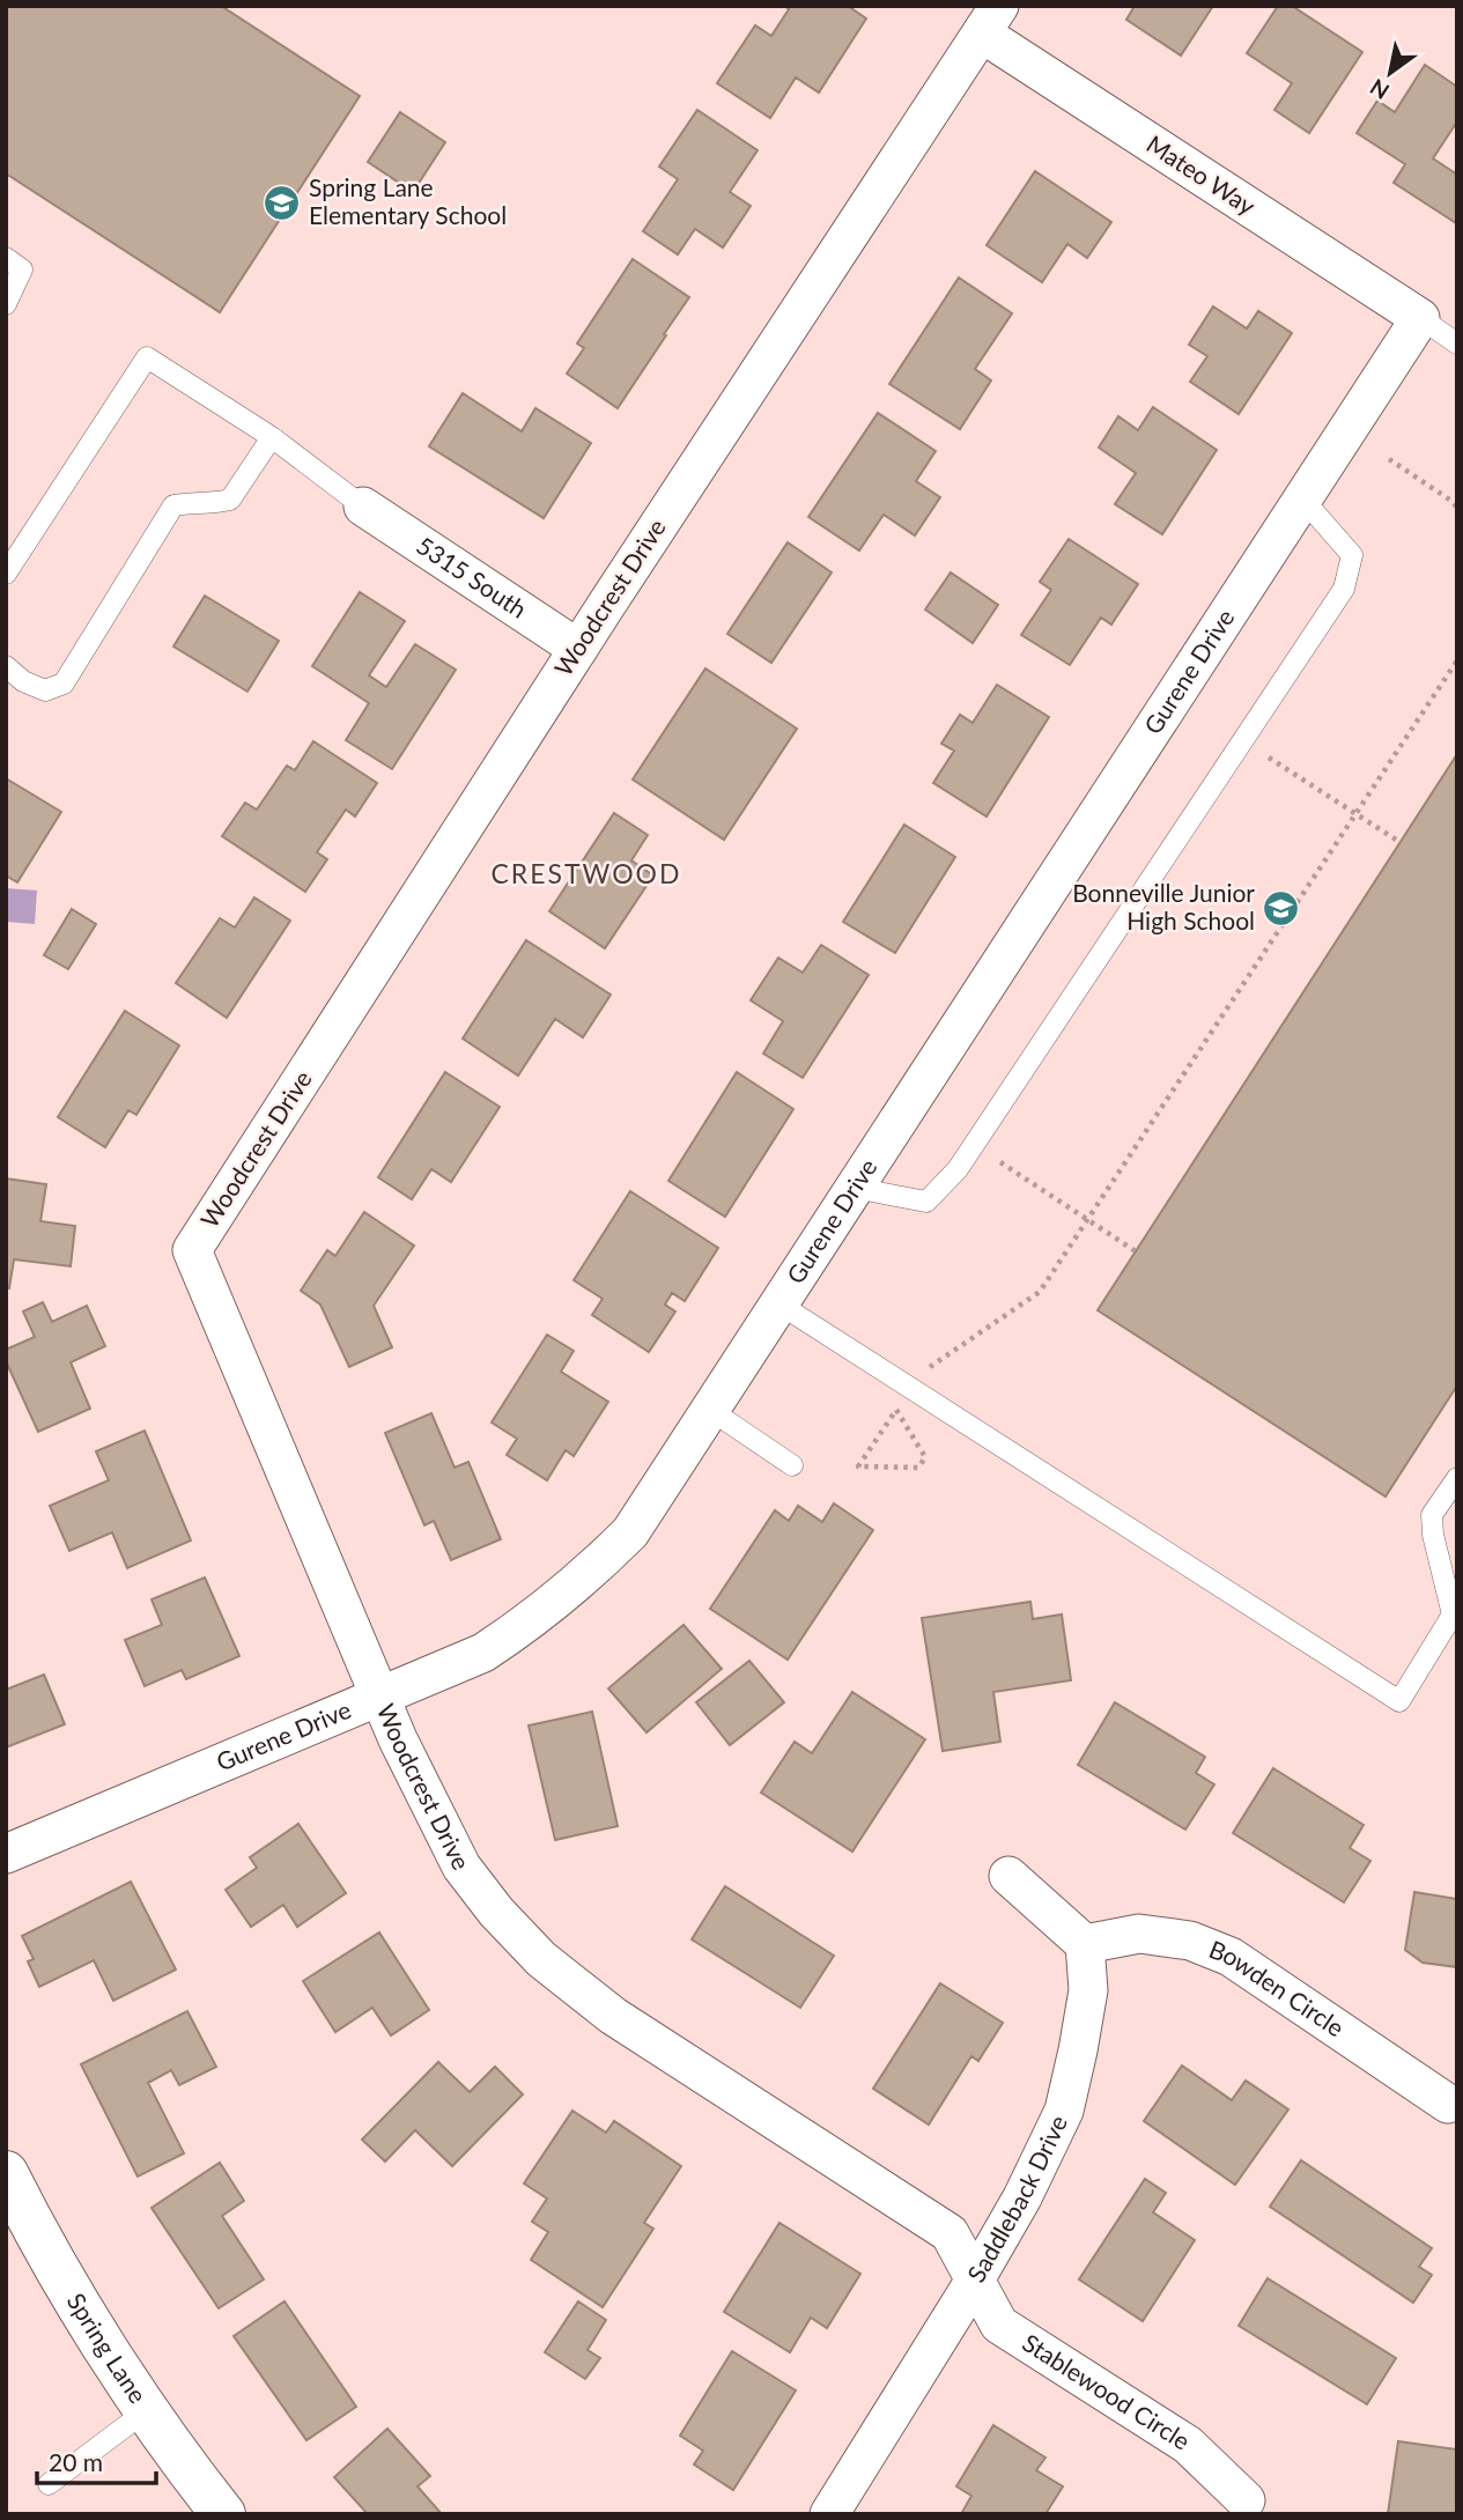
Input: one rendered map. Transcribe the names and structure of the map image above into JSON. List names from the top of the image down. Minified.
{"streets":{"street":["Mateo Way","5315 South","Woodcrest Drive","Gurene Drive","Bowden Circle","Saddleback Drive","Spring Lane","Stablewood Circle"]},"crossings":[["Mateo Way","Woodcrest Drive"],["Mateo Way","Gurene Drive"],["5315 South","Woodcrest Drive"],["Woodcrest Drive","Gurene Drive"],["Woodcrest Drive","Saddleback Drive"],["Woodcrest Drive","Stablewood Circle"],["Bowden Circle","Saddleback Drive"],["Saddleback Drive","Stablewood Circle"]],"districts":["CRESTWOOD"],"places":{"school or university":["Spring Lane Elementary School","Bonneville Junior High School"]},"scale_bar":"20 m","north":"bottom left"}
